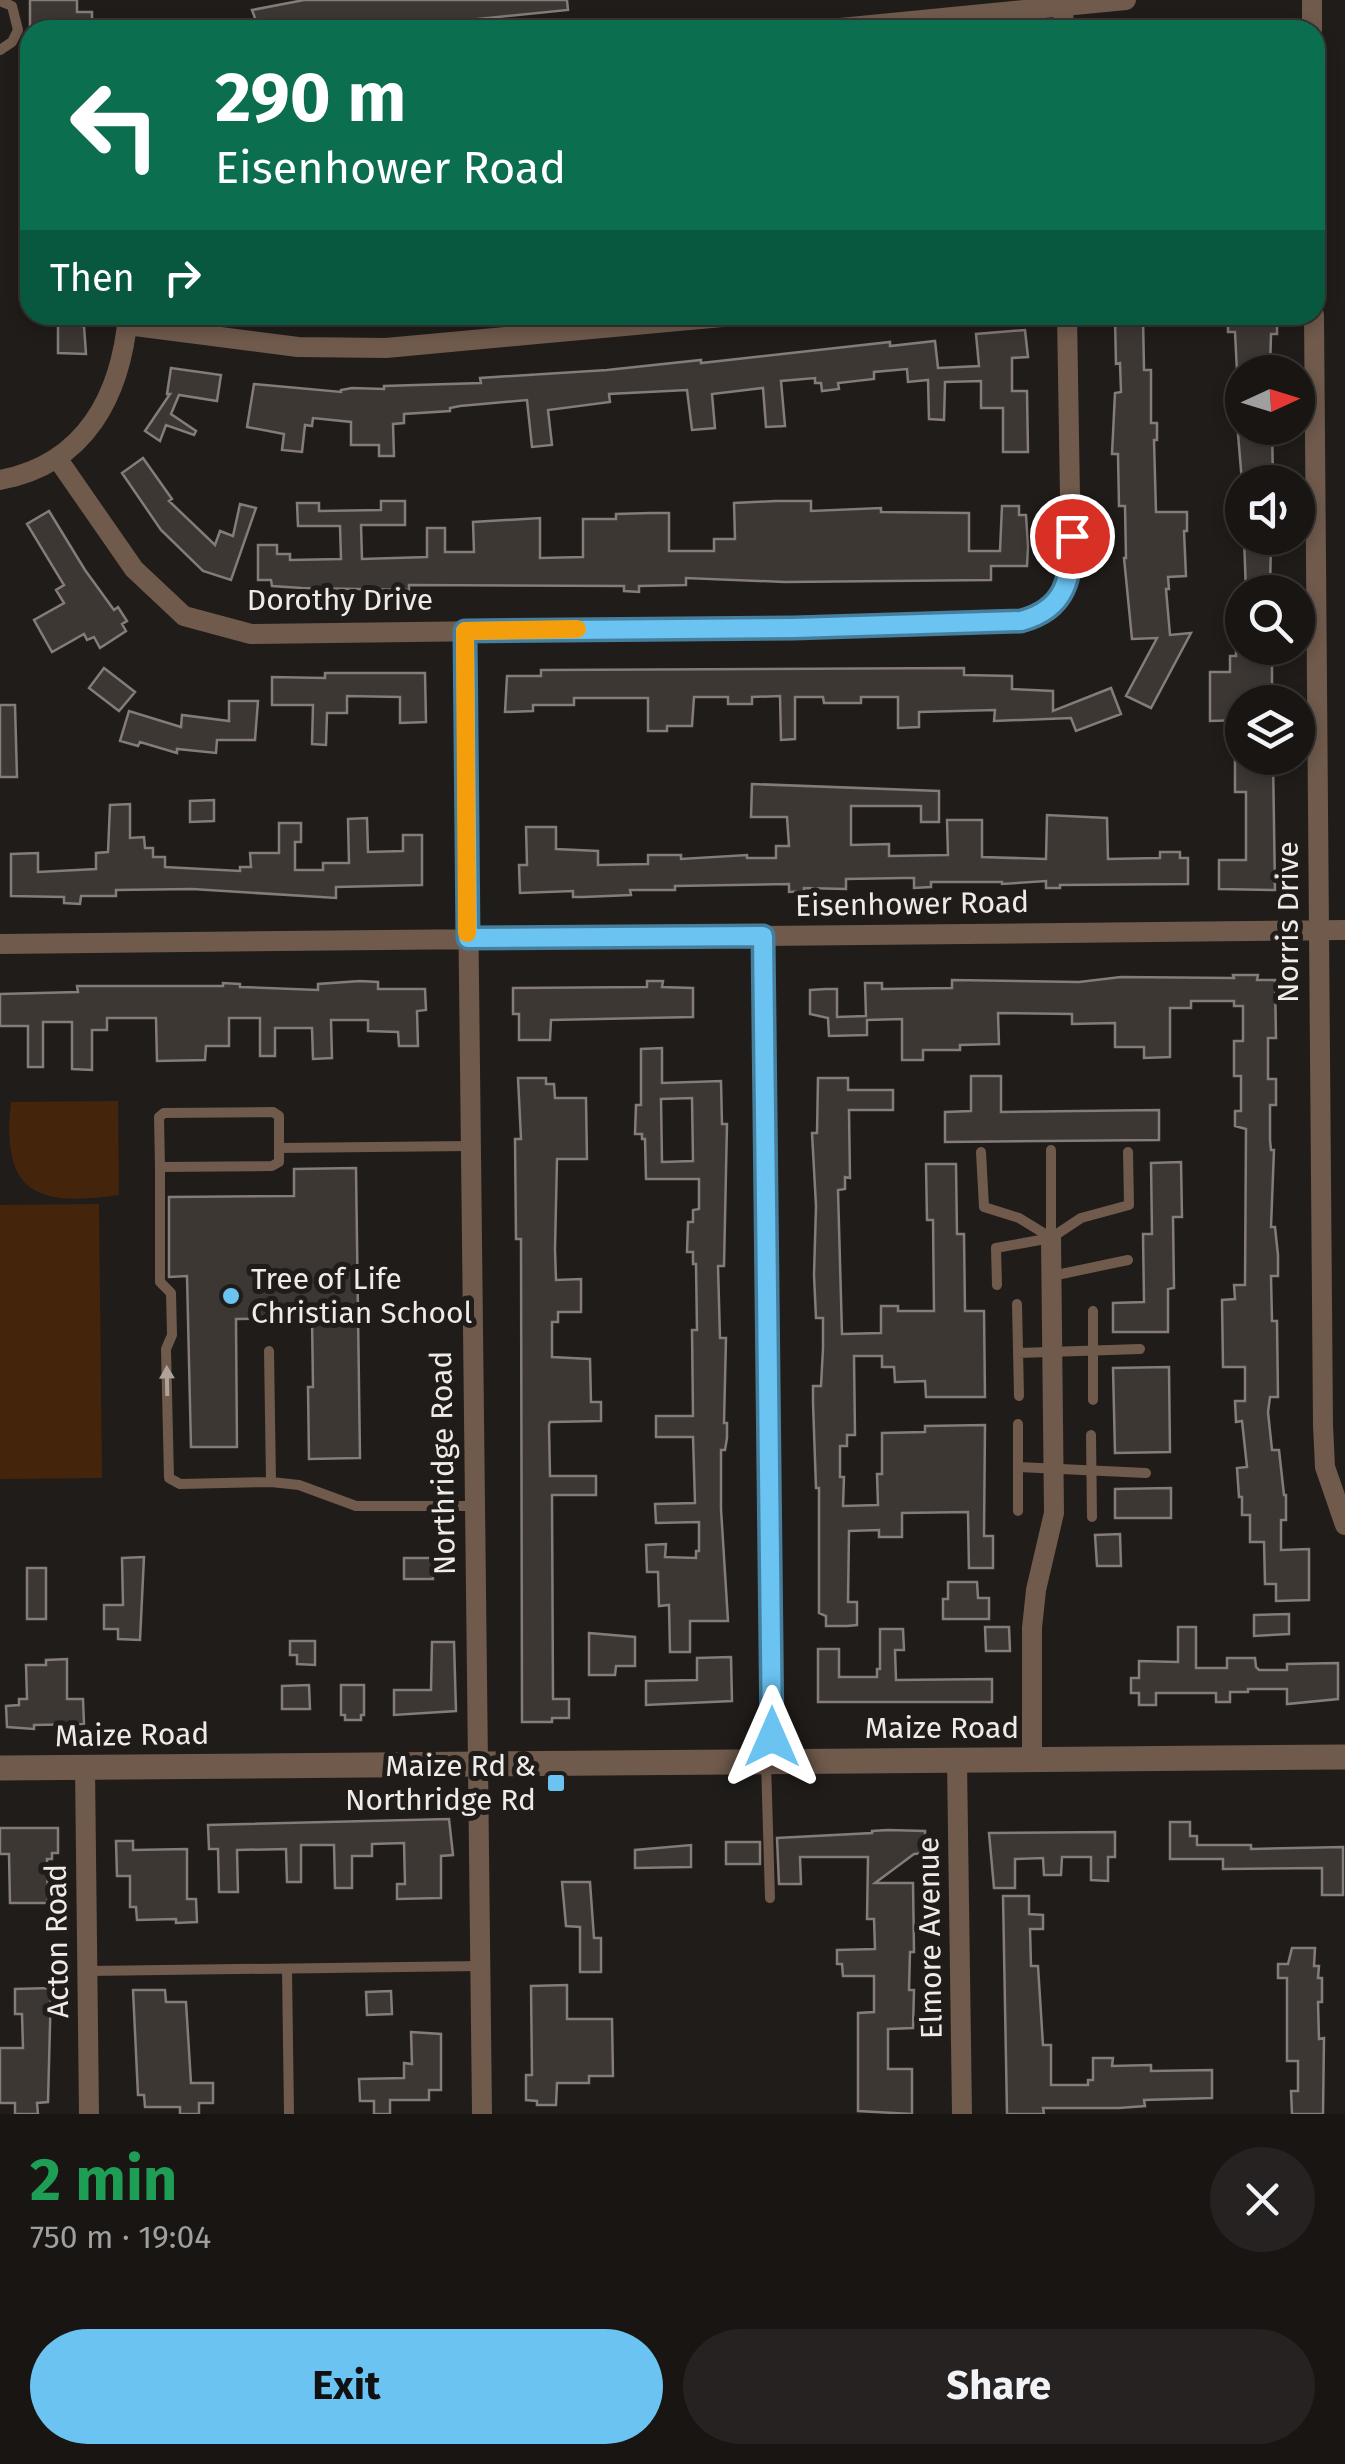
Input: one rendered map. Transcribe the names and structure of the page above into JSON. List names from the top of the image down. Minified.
{"streets":{"street":["Dorothy Drive","Eisenhower Road","Norris Drive","Northridge Road","Maize Road","Elmore Avenue","Acton Road"]},"crossings":[["Dorothy Drive","Northridge Road"],["Eisenhower Road","Norris Drive"],["Eisenhower Road","Northridge Road"],["Northridge Road","Maize Road"],["Maize Road","Elmore Avenue"],["Maize Road","Acton Road"]],"places":{"other":["Tree of Life Christian School"],"transit":["Maize Rd & Northridge Rd"]},"north":"right","page":{"turn":["290 m","Eisenhower Road"],"then":"Then","heading":["2 min","750 m · 19:04"],"buttons":["Exit","Share"]}}
